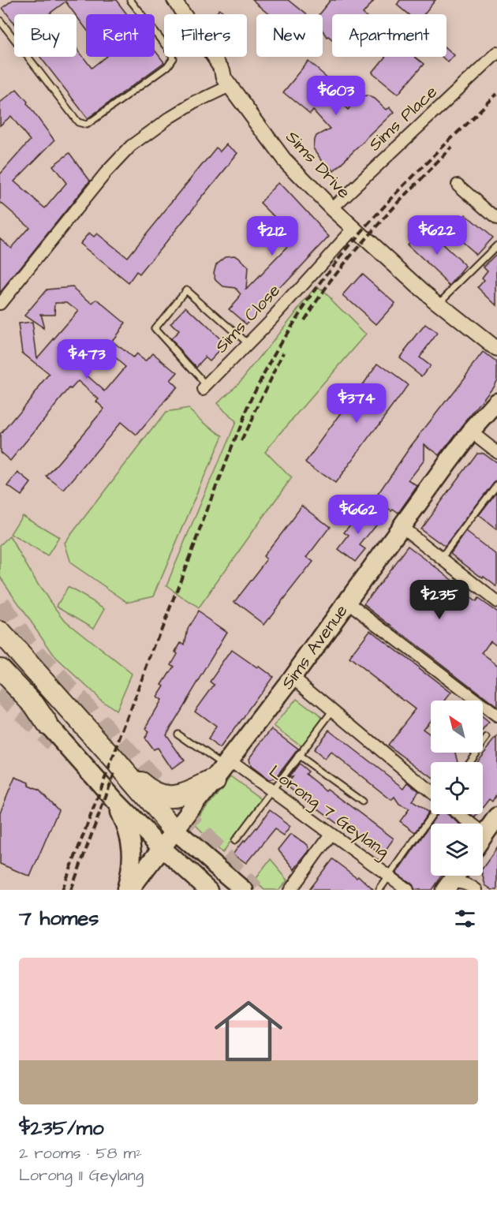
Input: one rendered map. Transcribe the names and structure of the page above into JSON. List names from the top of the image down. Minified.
{"streets":{"main road":["Sims Avenue"],"street":["Sims Place","Sims Drive","Sims Close","Lorong 7 Geylang"]},"crossings":[["Sims Place","Sims Drive"],["Sims Drive","Sims Close"],["Sims Avenue","Lorong 7 Geylang"]],"north":"top left","page":{"chip":["Buy","Rent","Filters","New","Apartment"],"price":["$603","$622","$212","$473","$374","$662","$235"],"heading":"7 homes","list":[{"name":"$235/mo","note":"2 rooms · 58 m² · Lorong 11 Geylang"}]}}
